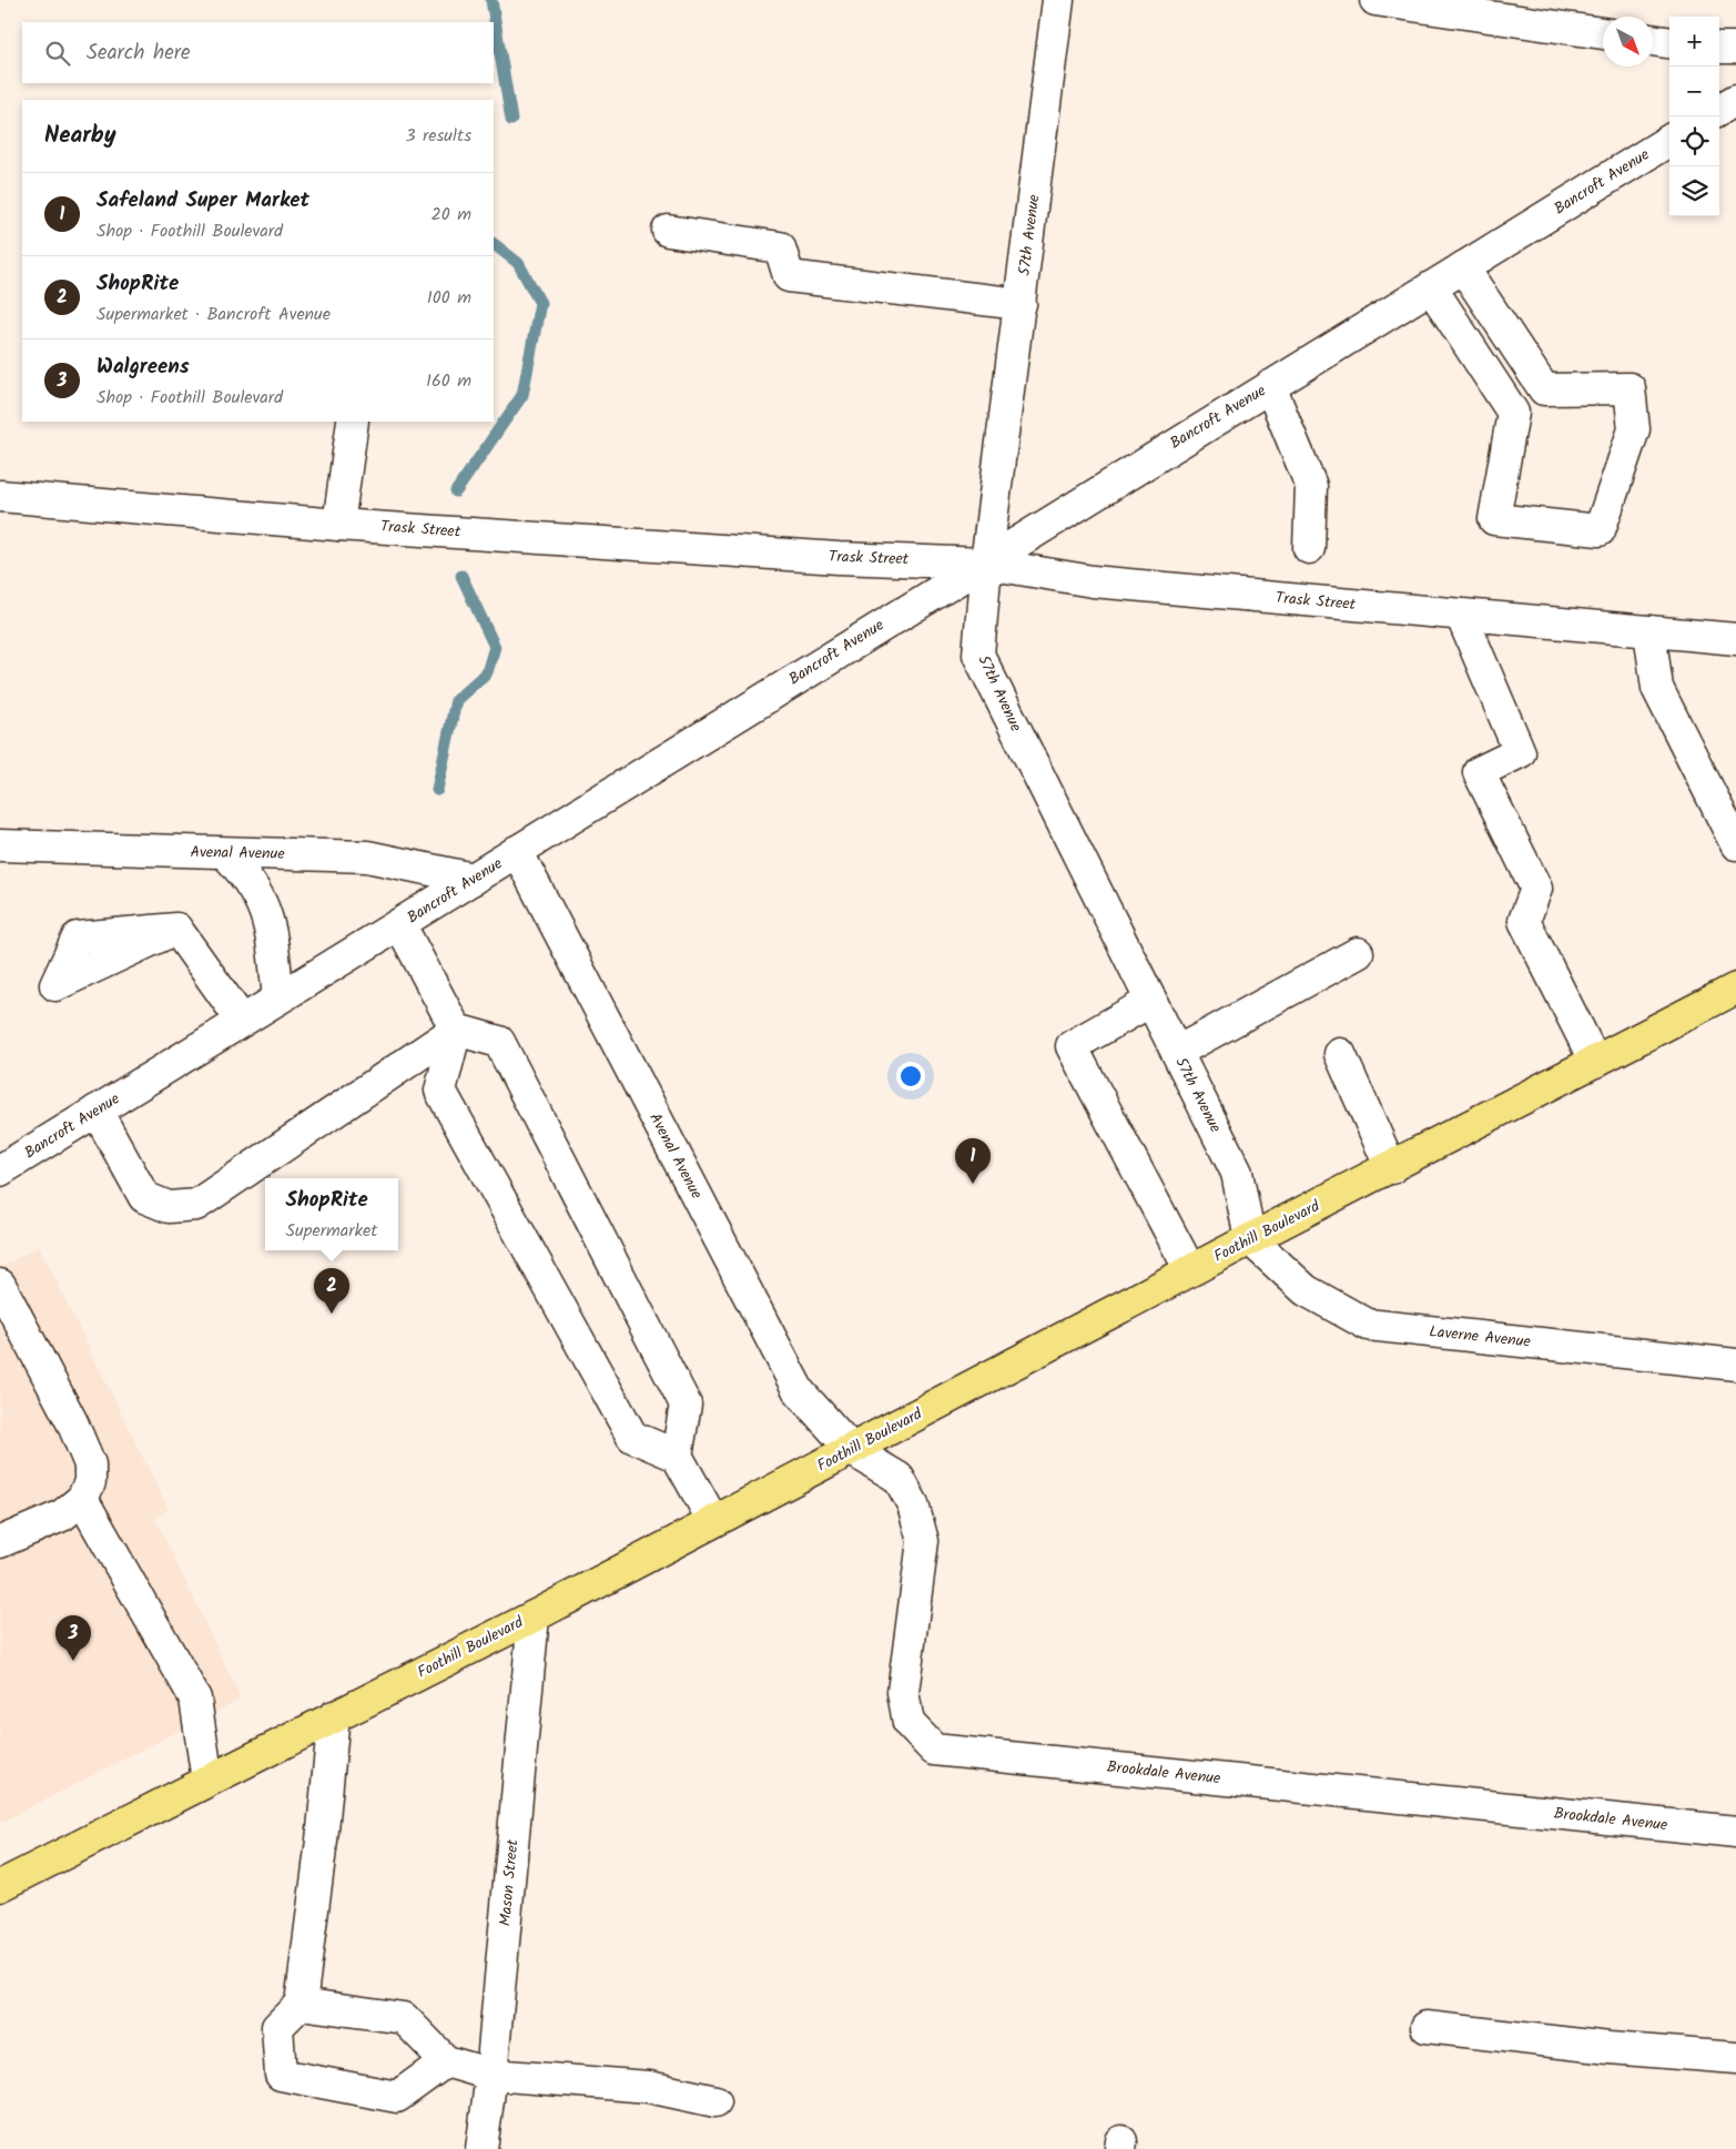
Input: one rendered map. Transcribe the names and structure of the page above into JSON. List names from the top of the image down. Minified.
{"streets":{"main road":["Foothill Boulevard"],"street":["Bancroft Avenue","57th Avenue","Trask Street","Avenal Avenue","Laverne Avenue","Brookdale Avenue","Mason Street"]},"crossings":[["Bancroft Avenue","57th Avenue"],["Bancroft Avenue","Trask Street"],["Bancroft Avenue","Avenal Avenue"],["57th Avenue","Trask Street"],["57th Avenue","Foothill Boulevard"],["57th Avenue","Laverne Avenue"],["Avenal Avenue","Foothill Boulevard"],["Avenal Avenue","Brookdale Avenue"],["Foothill Boulevard","Laverne Avenue"],["Foothill Boulevard","Brookdale Avenue"],["Foothill Boulevard","Mason Street"]],"north":"bottom right","page":{"map_buttons":["+","−"],"search":"Search here","heading":["Nearby","3 results"],"list":[{"mark":"1","name":"Safeland Super Market","note":"Shop · Foothill Boulevard","value":"20 m"},{"mark":"2","name":"ShopRite","note":"Supermarket · Bancroft Avenue","value":"100 m"},{"mark":"3","name":"Walgreens","note":"Shop · Foothill Boulevard","value":"160 m"}],"pins":["1","2","3"],"popup":["ShopRite","Supermarket"]}}
